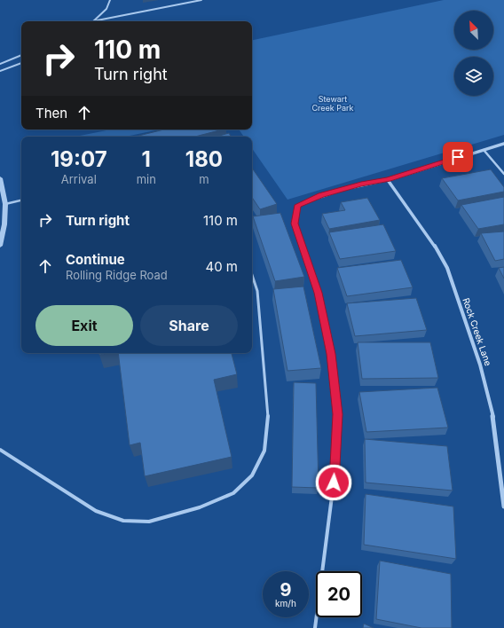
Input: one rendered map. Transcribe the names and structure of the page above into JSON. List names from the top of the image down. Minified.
{"streets":{"street":["Rock Creek Lane"]},"parks":["Stewart Creek Park"],"north":"top left","page":{"turn":["110 m","Turn right"],"then":"Then","eta":["19:07","Arrival","1","min","180","m"],"list":[{"name":"Turn right","value":"110 m"},{"name":"Continue","note":"Rolling Ridge Road","value":"40 m"}],"buttons":["Exit","Share"],"speed":"9 km/h","limit":"20"}}
